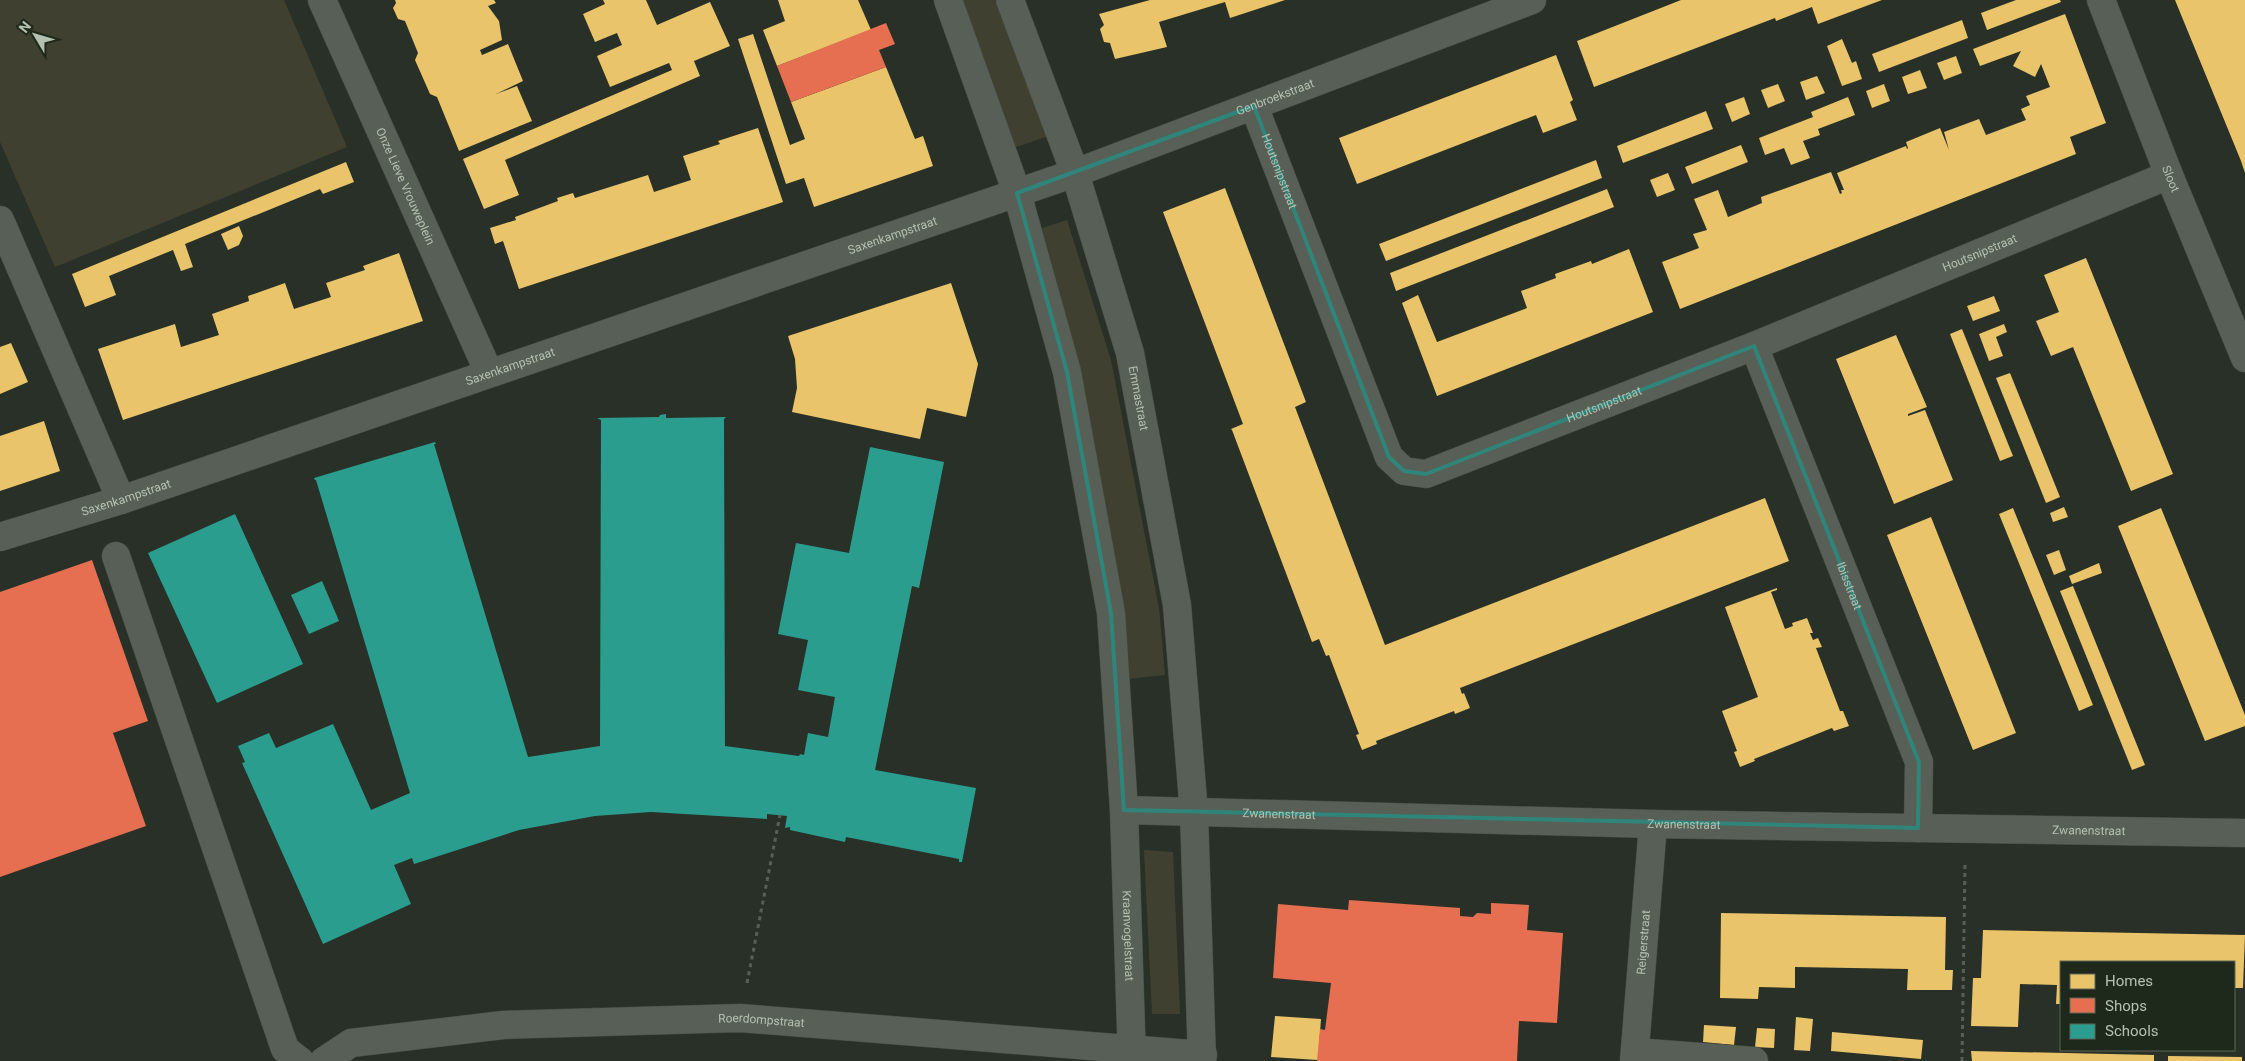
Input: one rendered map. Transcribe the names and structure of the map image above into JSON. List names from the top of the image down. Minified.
{"streets":{"street":["Genbroekstraat","Houtsnipstraat","Sloot","Onze Lieve Vrouweplein","Saxenkampstraat","Emmastraat","Ibisstraat","Zwanenstraat","Kraanvogelstraat","Reigerstraat","Roerdompstraat"]},"crossings":[["Genbroekstraat","Houtsnipstraat"],["Genbroekstraat","Saxenkampstraat"],["Genbroekstraat","Emmastraat"],["Houtsnipstraat","Sloot"],["Houtsnipstraat","Ibisstraat"],["Onze Lieve Vrouweplein","Saxenkampstraat"],["Emmastraat","Zwanenstraat"],["Ibisstraat","Zwanenstraat"],["Zwanenstraat","Kraanvogelstraat"],["Zwanenstraat","Reigerstraat"],["Kraanvogelstraat","Roerdompstraat"]],"legend":["Homes","Shops","Schools"],"north":"top left"}
